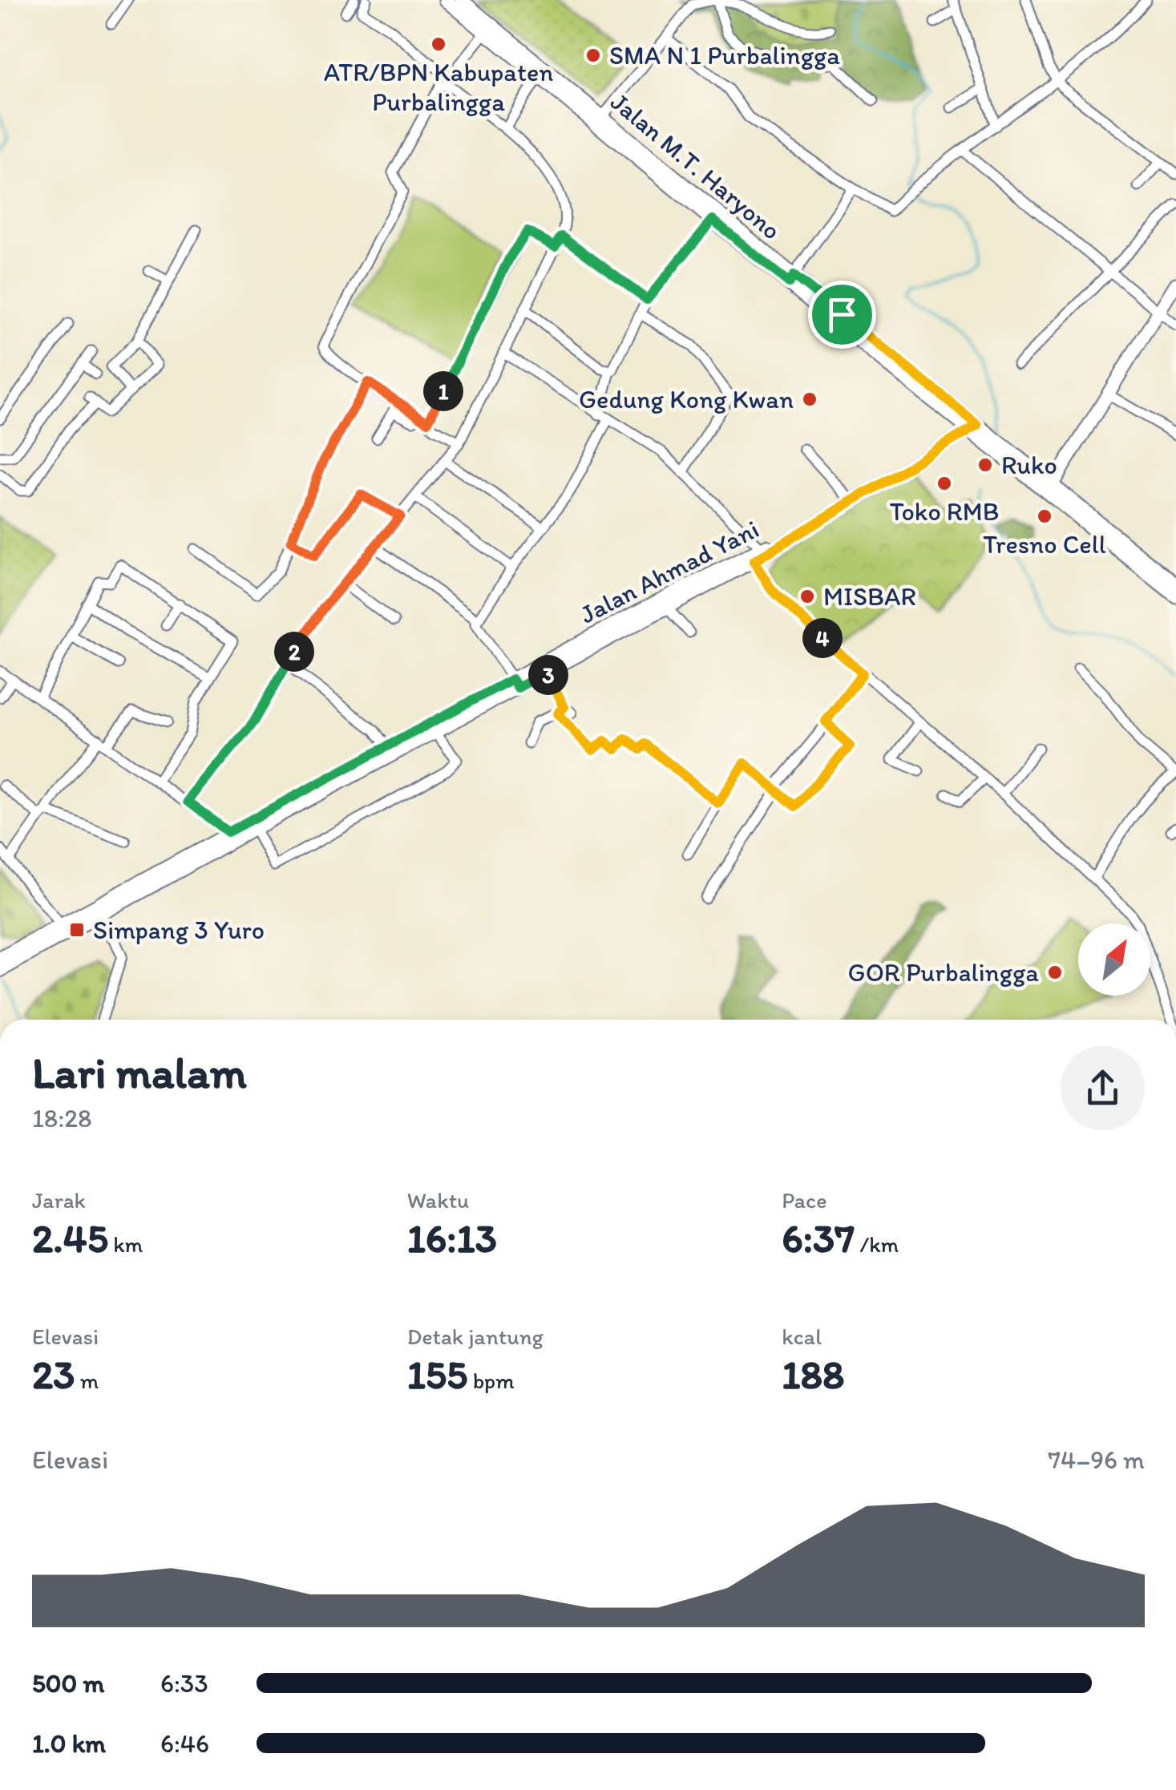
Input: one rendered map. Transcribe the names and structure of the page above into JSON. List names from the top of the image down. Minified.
{"streets":{"main road":["Jalan M.T. Haryono","Jalan Ahmad Yani"]},"crossings":[["Jalan M.T. Haryono","Jalan Ahmad Yani"]],"places":{"other":["ATR/BPN Kabupaten Purbalingga","SMA N 1 Purbalingga","Gedung Kong Kwan","Ruko","Toko RMB","Tresno Cell","MISBAR","GOR Purbalingga"],"transit":["Simpang 3 Yuro"]},"north":"top right","page":{"pins":["1","4","2","3"],"heading":["Lari malam","18:28"],"stats":[["Jarak","2.45 km"],["Waktu","16:13"],["Pace","6:37 /km"],["Elevasi","23 m"],["Detak jantung","155 bpm"],["kcal","188"]],"chart":["Elevasi","74–96 m"],"list":[{"name":"500 m","note":"6:33"},{"name":"1.0 km","note":"6:46"}]}}
